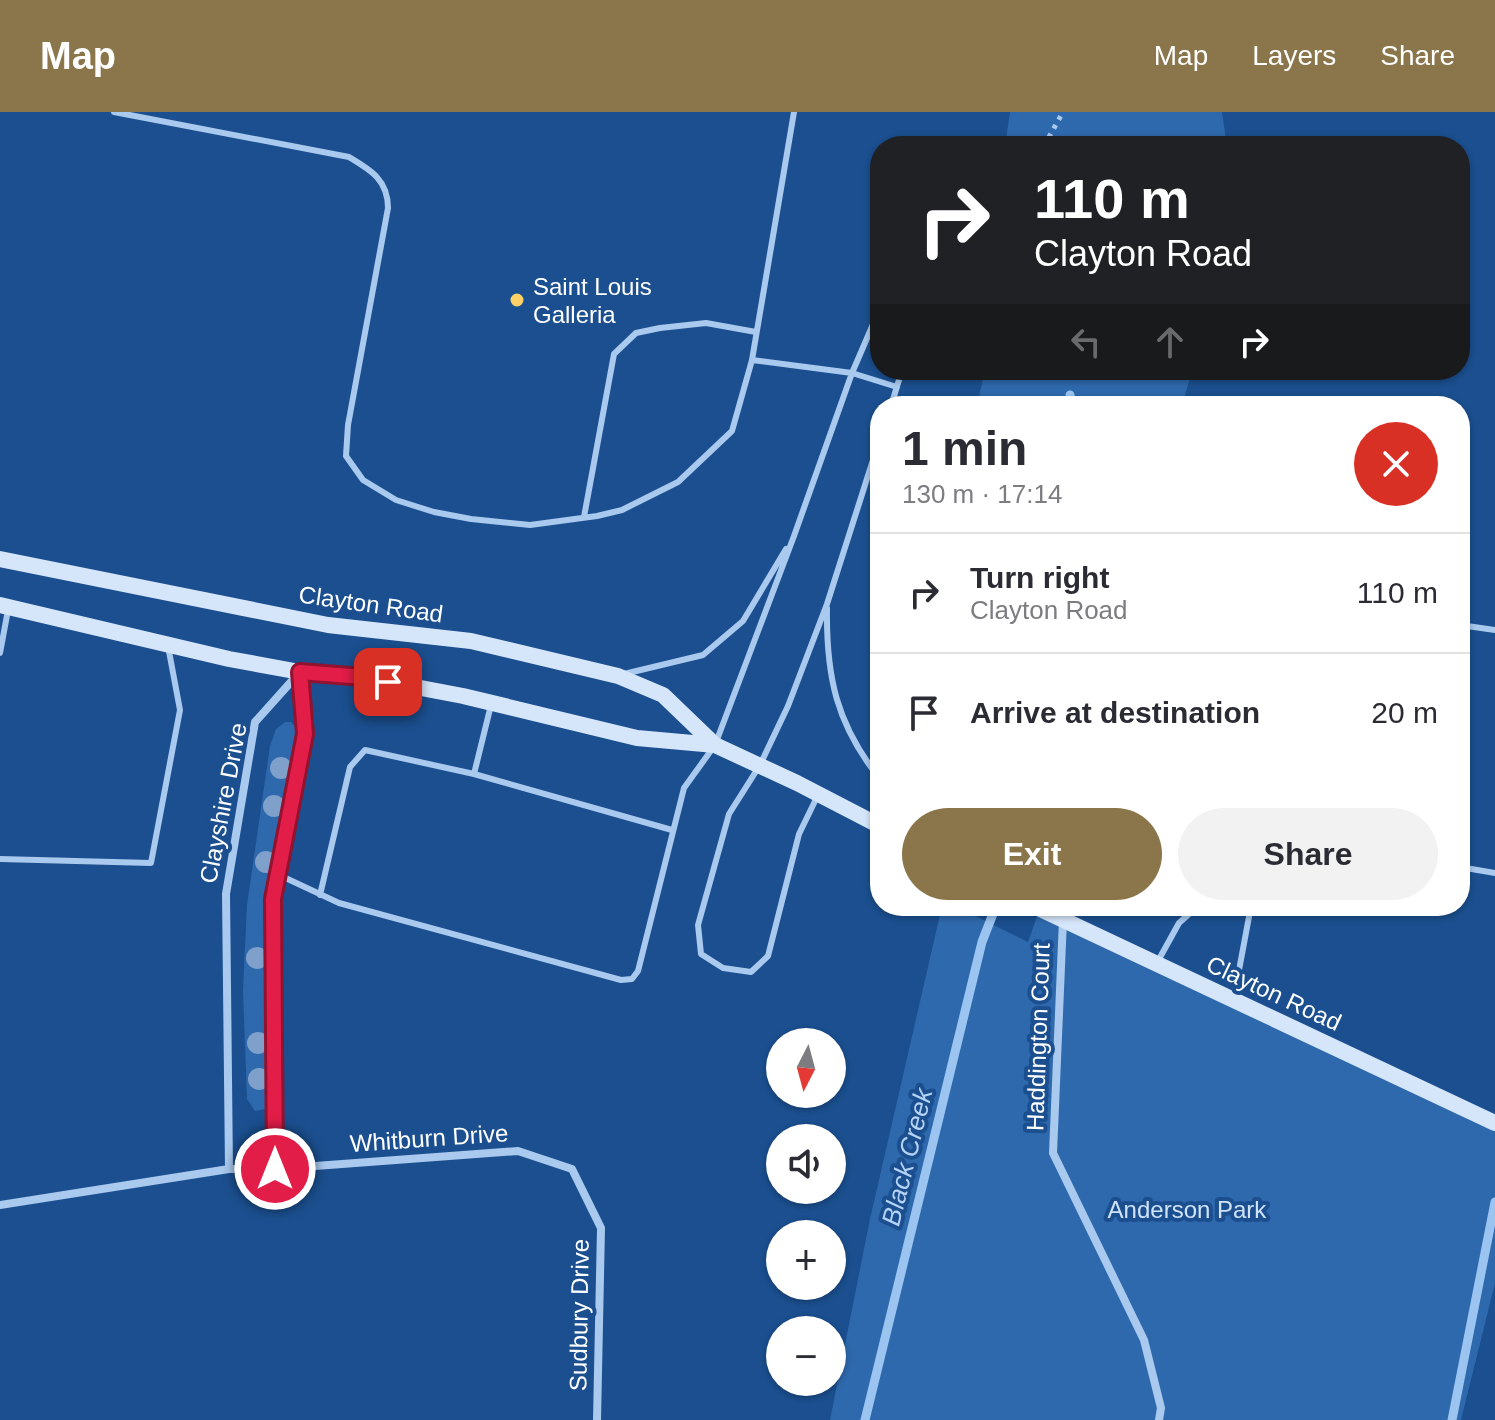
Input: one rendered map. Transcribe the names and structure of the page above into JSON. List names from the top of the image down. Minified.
{"streets":{"main road":["Clayton Road"],"street":["Clayshire Drive","Haddington Court","Whitburn Drive","Sudbury Drive"]},"crossings":[["Clayton Road","Clayshire Drive"],["Clayton Road","Haddington Court"],["Clayshire Drive","Whitburn Drive"],["Whitburn Drive","Sudbury Drive"]],"water":["Black Creek"],"parks":["Anderson Park"],"places":["Saint Louis Galleria"],"north":"bottom","page":{"header":"Map","nav":["Map","Layers","Share"],"turn":["110 m","Clayton Road"],"heading":["1 min","130 m · 17:14"],"list":[{"name":"Turn right","note":"Clayton Road","value":"110 m"},{"name":"Arrive at destination","value":"20 m"}],"buttons":["Exit","Share"],"map_buttons":["+","−"]}}
